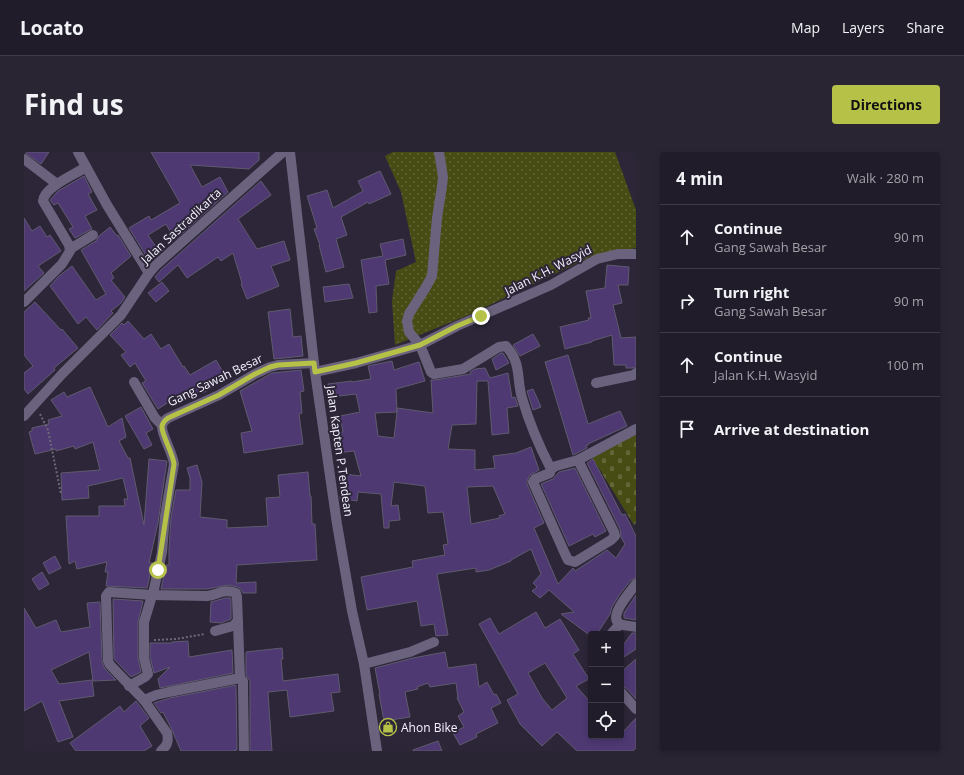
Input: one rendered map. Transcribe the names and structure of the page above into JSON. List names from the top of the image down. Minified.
{"streets":{"street":["Jalan Sastradikarta","Jalan K.H. Wasyid","Gang Sawah Besar","Jalan Kapten P.Tendean"]},"crossings":[["Jalan K.H. Wasyid","Gang Sawah Besar"],["Jalan K.H. Wasyid","Jalan Kapten P.Tendean"],["Gang Sawah Besar","Jalan Kapten P.Tendean"]],"places":{"shop":["Ahon Bike"]},"page":{"header":"Locato","nav":["Map","Layers","Share"],"title":"Find us","buttons":"Directions","heading":["4 min","Walk · 280 m"],"list":[["Continue","Gang Sawah Besar","90 m"],["Turn right","Gang Sawah Besar","90 m"],["Continue","Jalan K.H. Wasyid","100 m"],"Arrive at destination"],"map_buttons":["+","−"]}}
